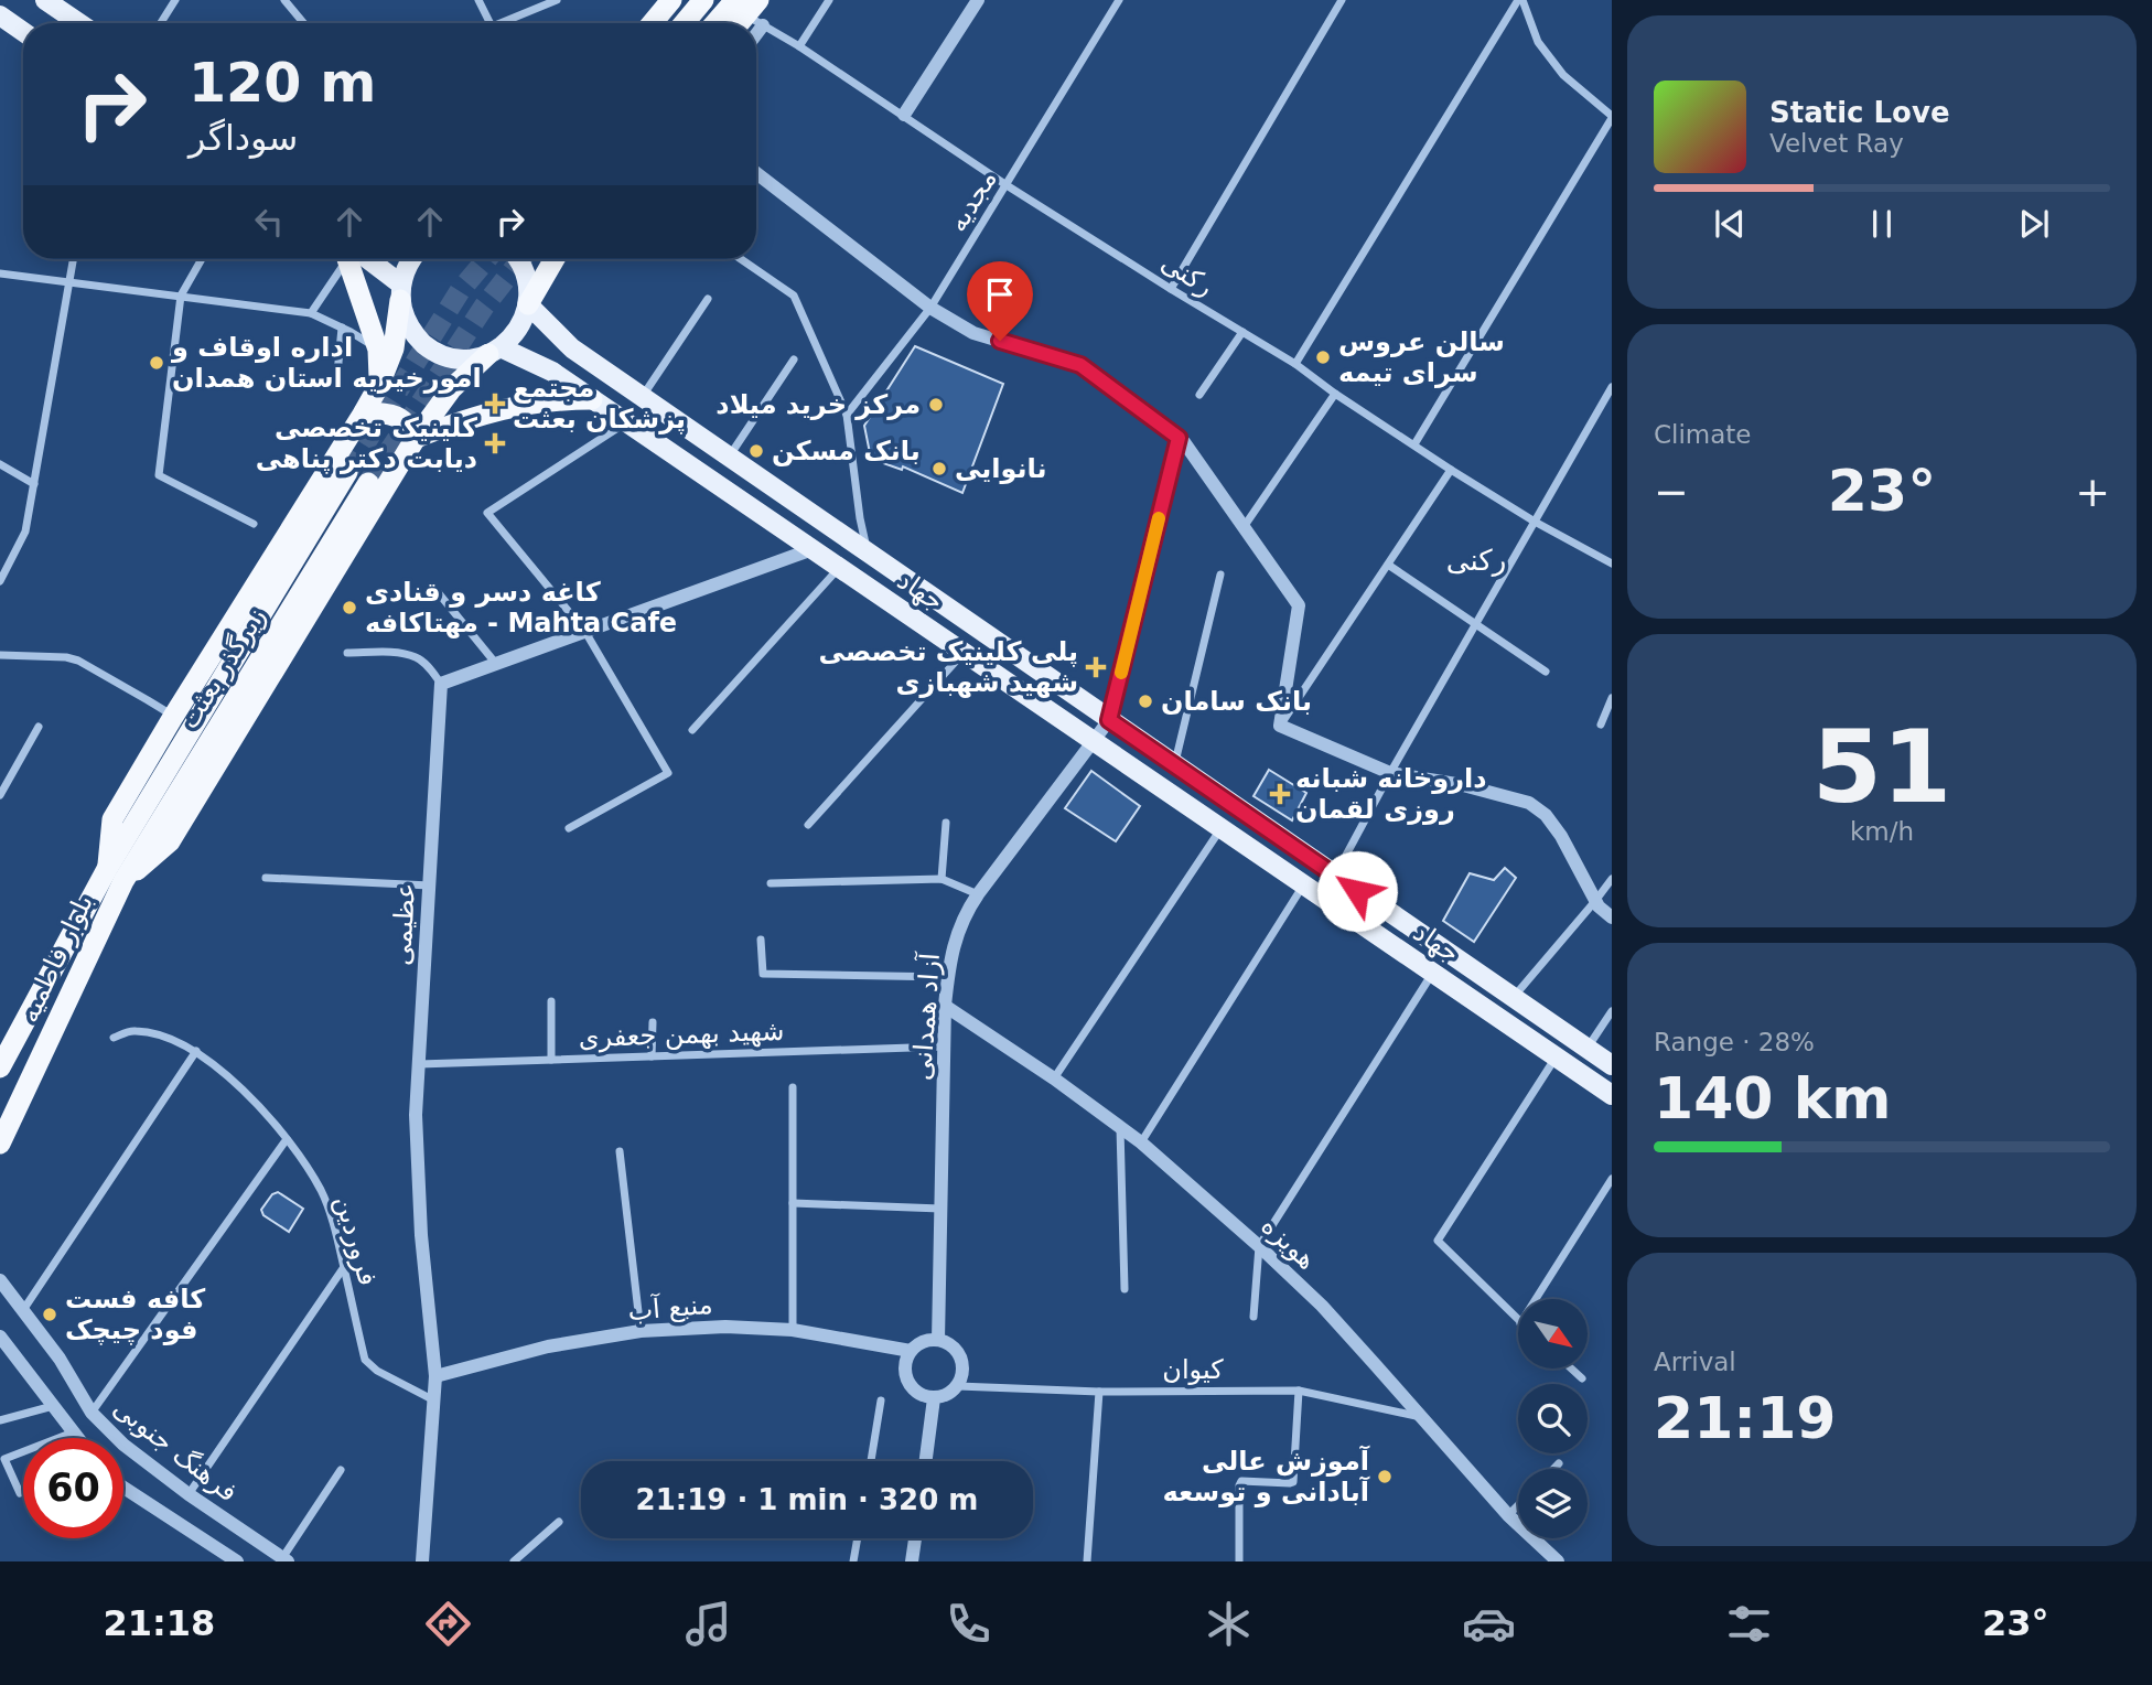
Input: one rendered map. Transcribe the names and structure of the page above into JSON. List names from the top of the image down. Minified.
{"streets":{"highway":["زیرگذر بعثت","بلوار فاطمیه"],"main road":["جهاد"],"street":["مجدیه","رکنی","عظیمی","آزاد همدانی","شهید بهمن جعفری","فروردین","هویزه","منبع آب","کیوان","فرهنگ جنوبی"]},"crossings":[["مجدیه","رکنی"],["جهاد","آزاد همدانی"],["زیرگذر بعثت","بلوار فاطمیه"],["عظیمی","شهید بهمن جعفری"],["عظیمی","فروردین"],["عظیمی","منبع آب"],["آزاد همدانی","شهید بهمن جعفری"],["آزاد همدانی","هویزه"],["آزاد همدانی","منبع آب"],["آزاد همدانی","کیوان"],["هویزه","کیوان"],["منبع آب","کیوان"]],"districts":["رکنی"],"places":{"other":["سالن عروس سرای تیمه","اداره اوقاف و امورخیریه استان همدان","مرکز خرید میلاد","بانک مسکن","نانوایی","کاغه دسر و قنادی مهتاکافه - Mahta Cafe","بانک سامان","کافه فست فود چیچک","آموزش عالی آبادانی و توسعه"],"health":["مجتمع پزشکان بعثت","کلینیک تخصصی دیابت دکتر پناهی","پلی کلینیک تخصصی شهید شهبازی","داروخانه شبانه روزی لقمان"]},"north":"bottom right","page":{"turn":["120 m","سوداگر"],"song":["Static Love","Velvet Ray"],"tile":["Climate",["51","km/h"],["Range · 28%","140 km"],["Arrival","21:19"]],"heat":["−","23°","+"],"limit":"60","trip":"21:19 · 1 min · 320 m","tabs":["21:18","23°"]}}
